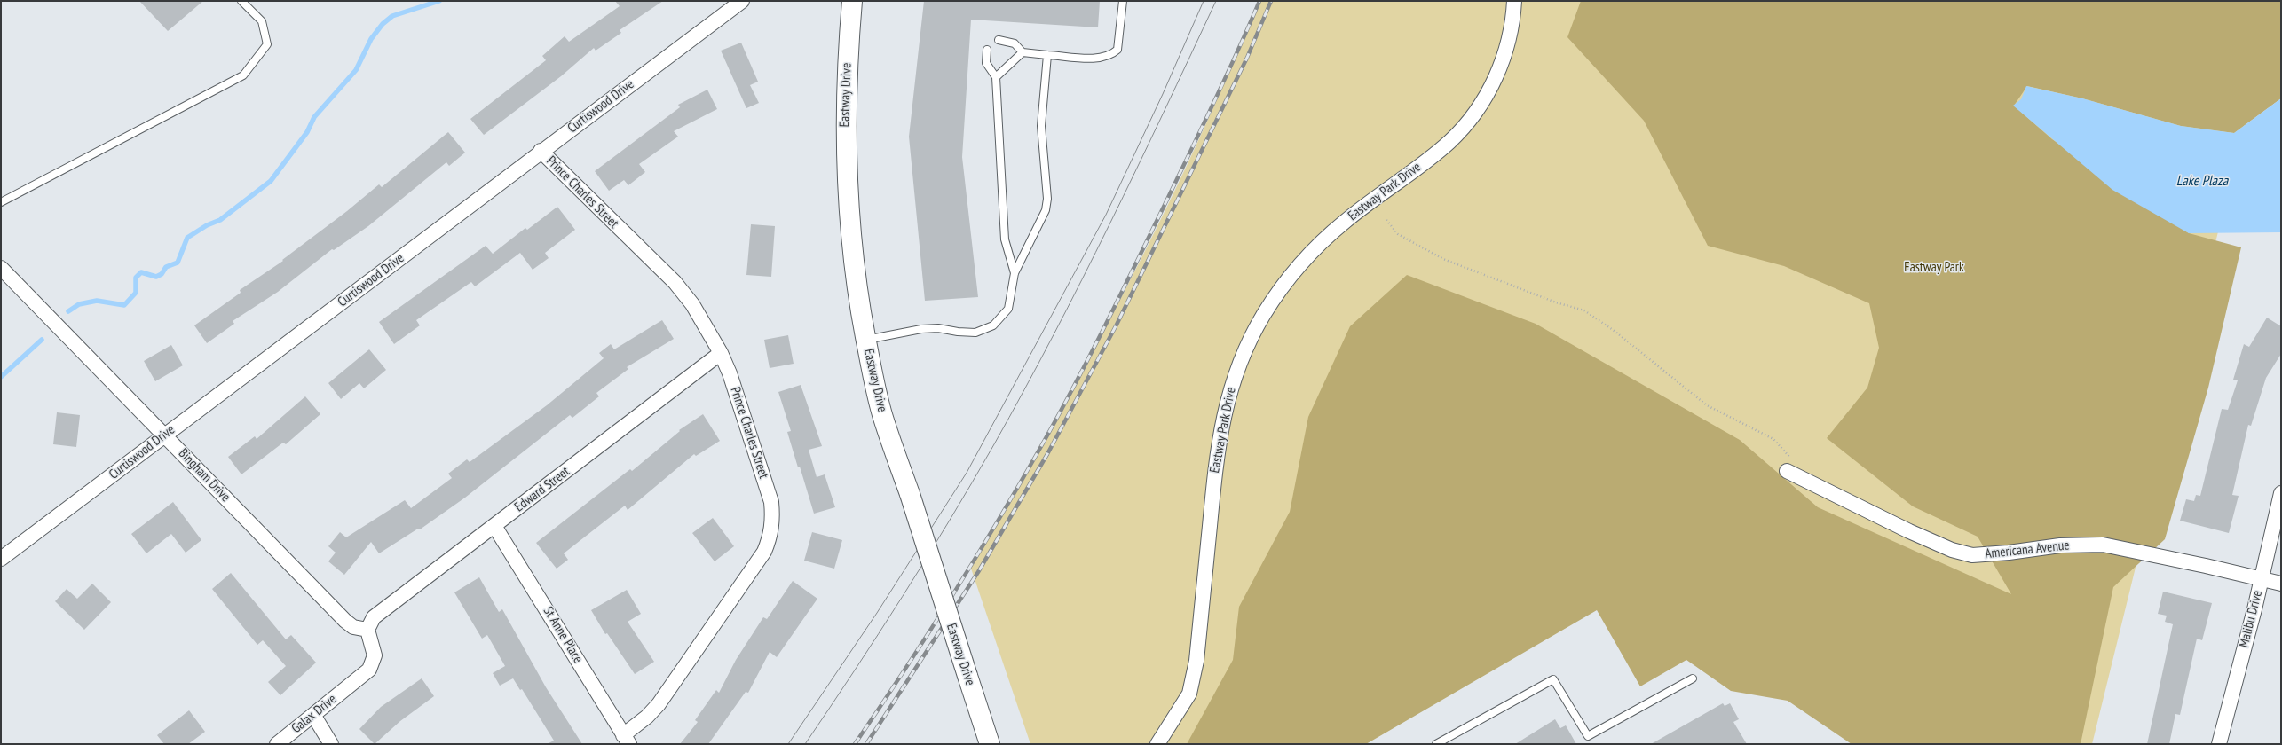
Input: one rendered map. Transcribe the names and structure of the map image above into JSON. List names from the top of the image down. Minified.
{"streets":{"main road":["Eastway Drive"],"street":["Curtiswood Drive","Eastway Park Drive","Prince Charles Street","Bingham Drive","Edward Street","Americana Avenue","Malibu Drive","St Anne Place","Galax Drive"]},"crossings":[["Curtiswood Drive","Prince Charles Street"],["Curtiswood Drive","Bingham Drive"],["Prince Charles Street","Edward Street"],["Prince Charles Street","St Anne Place"],["Bingham Drive","Edward Street"],["Bingham Drive","Galax Drive"],["Edward Street","St Anne Place"],["Edward Street","Galax Drive"],["Americana Avenue","Malibu Drive"]],"water":["Lake Plaza"],"parks":["Eastway Park"]}
